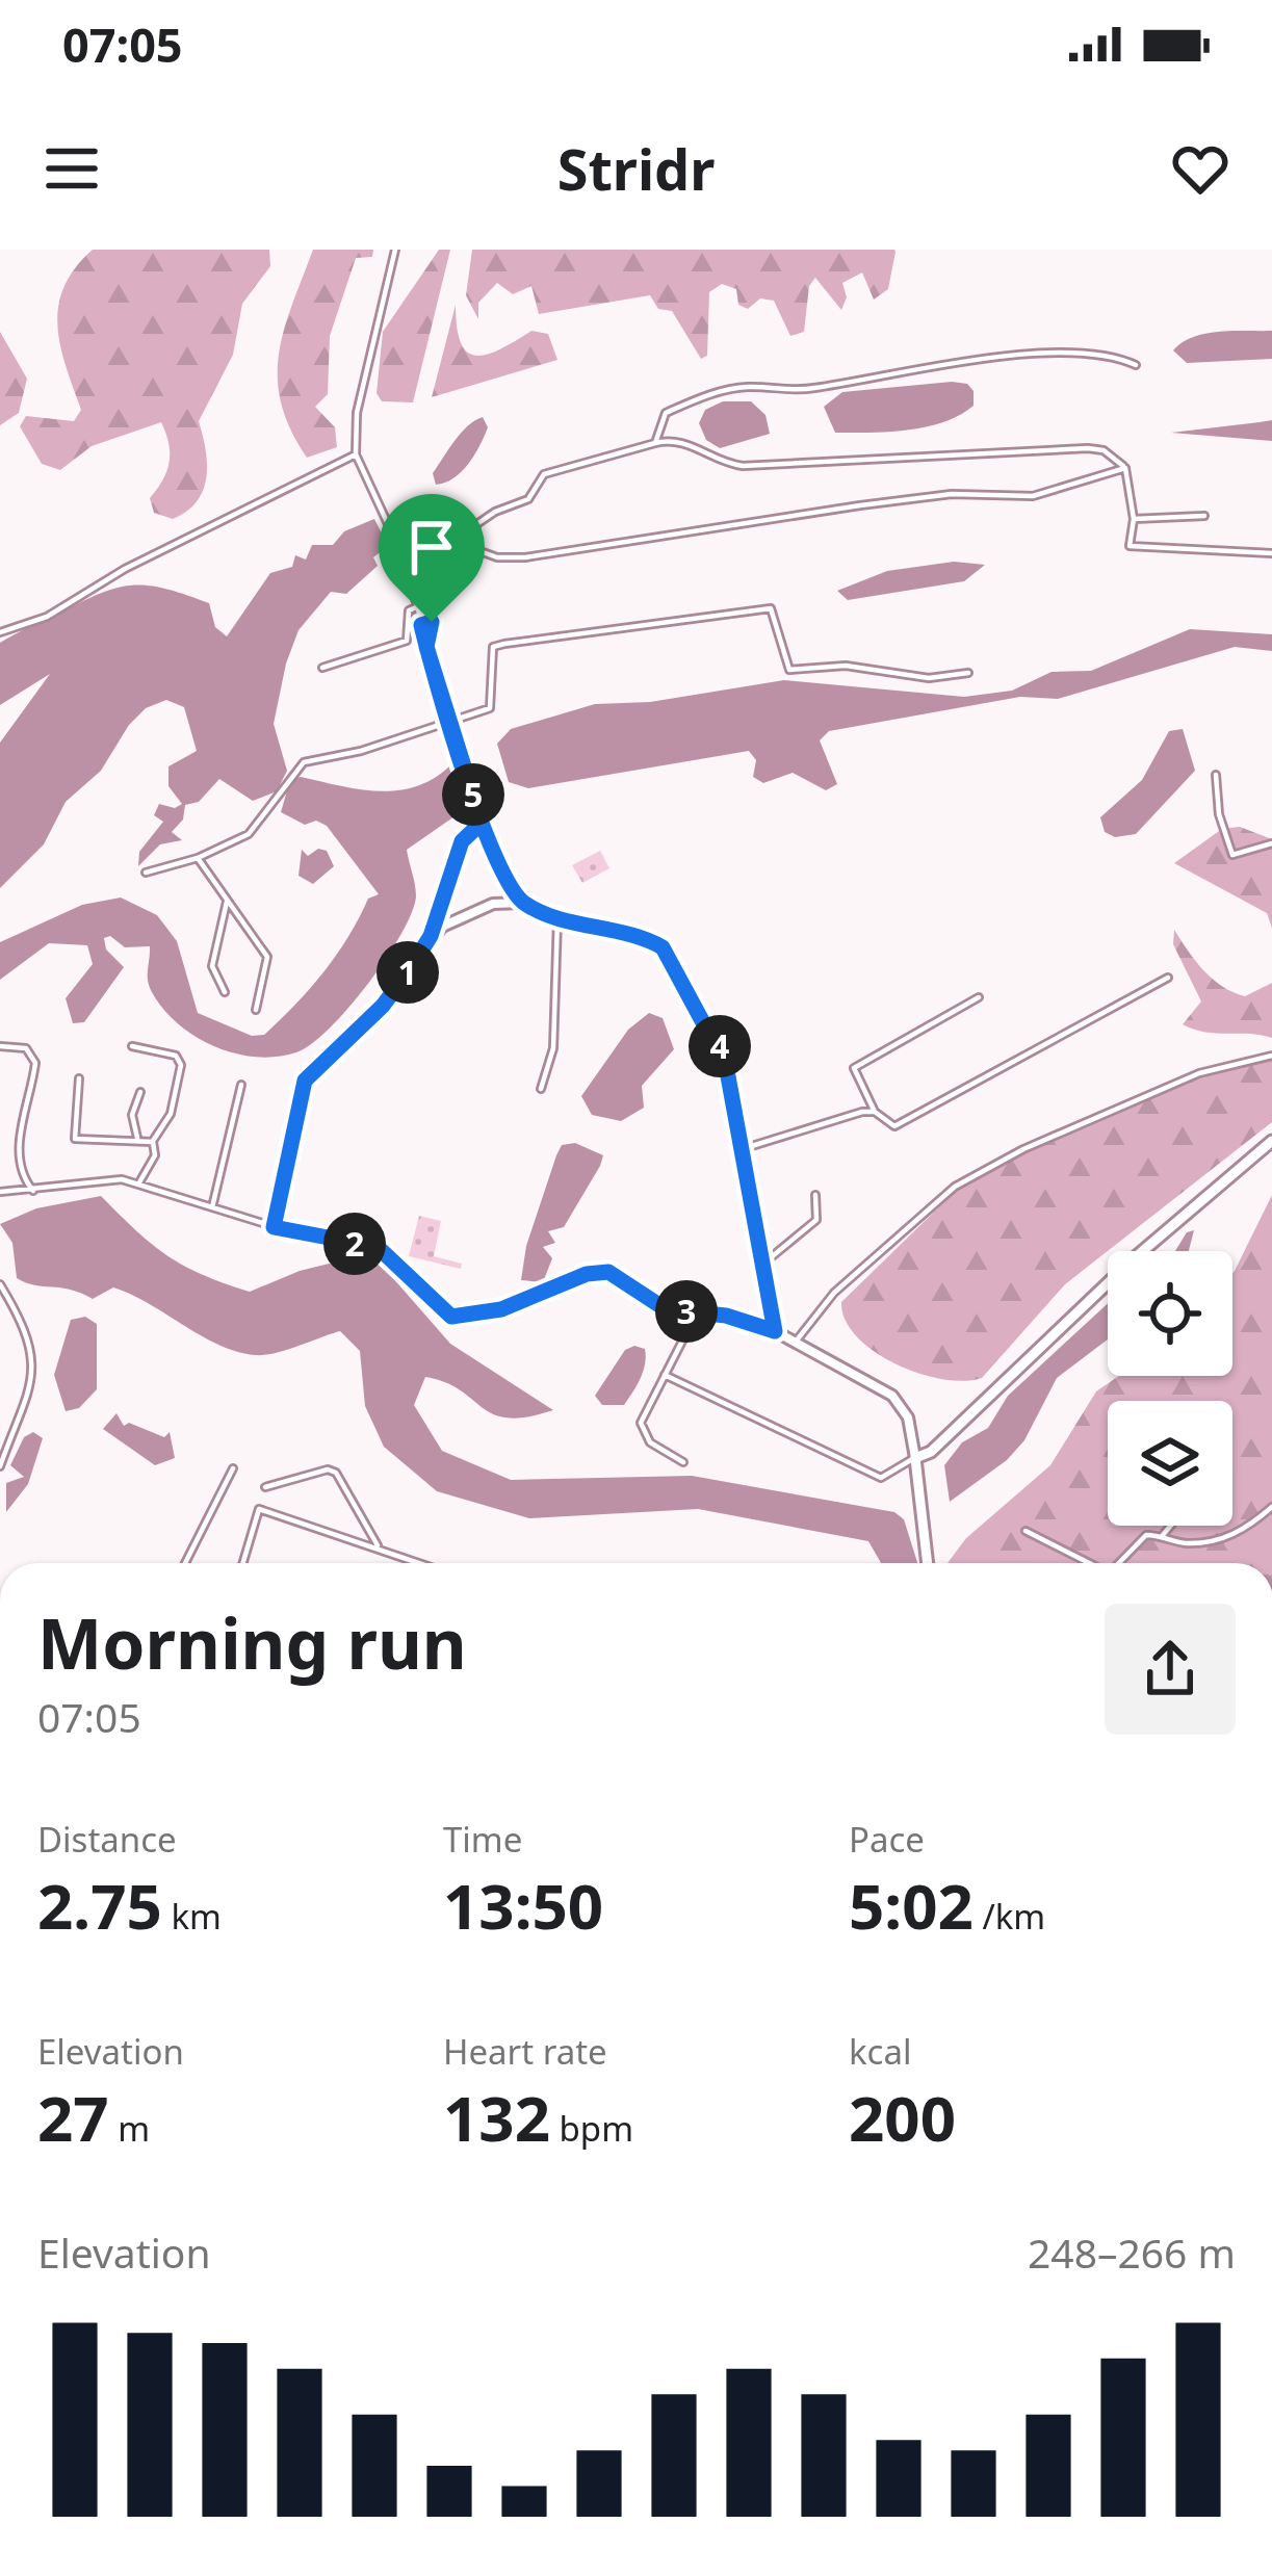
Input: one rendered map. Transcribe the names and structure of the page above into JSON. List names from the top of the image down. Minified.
{"page":{"status":"07:05","header":"Stridr","pins":["5","1","4","2","3"],"heading":["Morning run","07:05"],"stats":[["Distance","2.75 km"],["Time","13:50"],["Pace","5:02 /km"],["Elevation","27 m"],["Heart rate","132 bpm"],["kcal","200"]],"chart":["Elevation","248–266 m"]}}
